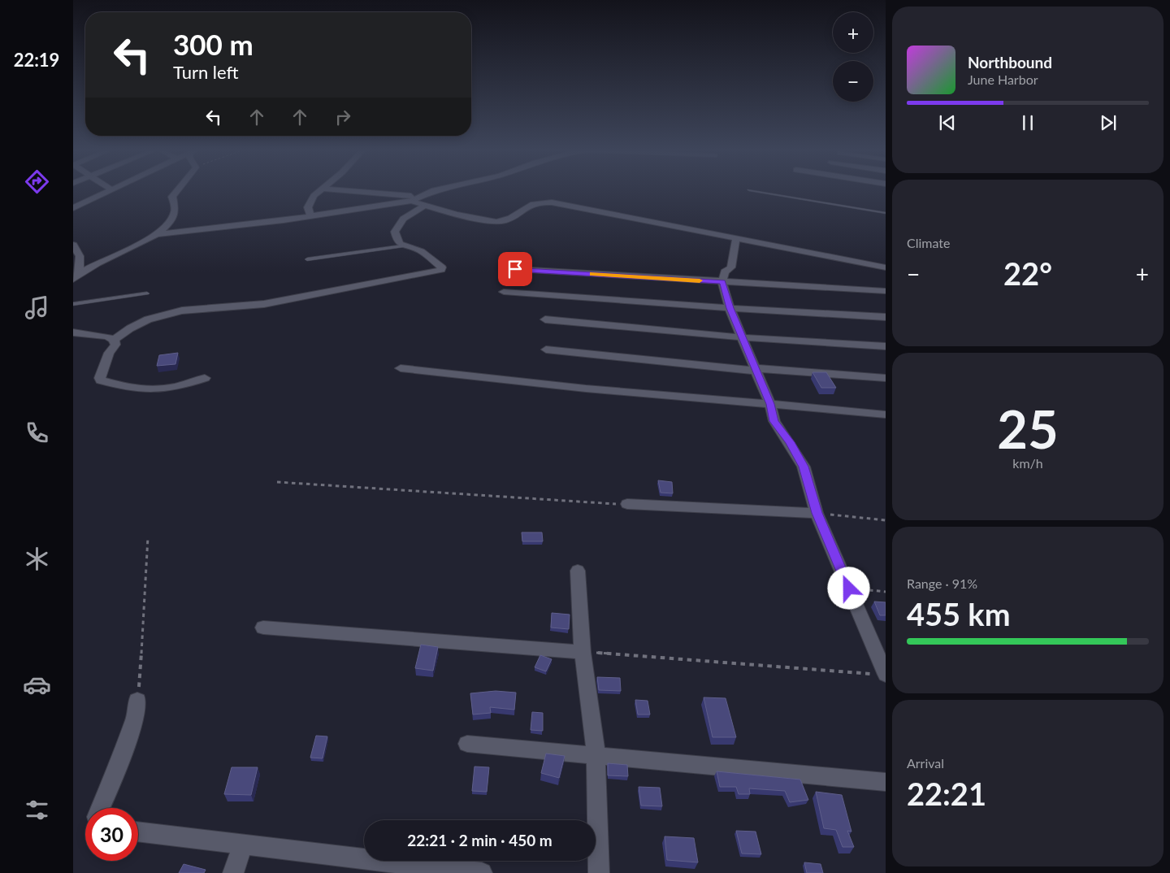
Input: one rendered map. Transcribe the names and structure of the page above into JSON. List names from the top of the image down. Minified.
{"page":{"tabs":"22:19","map_buttons":["+","−"],"turn":["300 m","Turn left"],"song":["Northbound","June Harbor"],"tile":["Climate",["25","km/h"],["Range · 91%","455 km"],["Arrival","22:21"]],"heat":["−","22°","+"],"limit":"30","trip":"22:21 · 2 min · 450 m"}}
